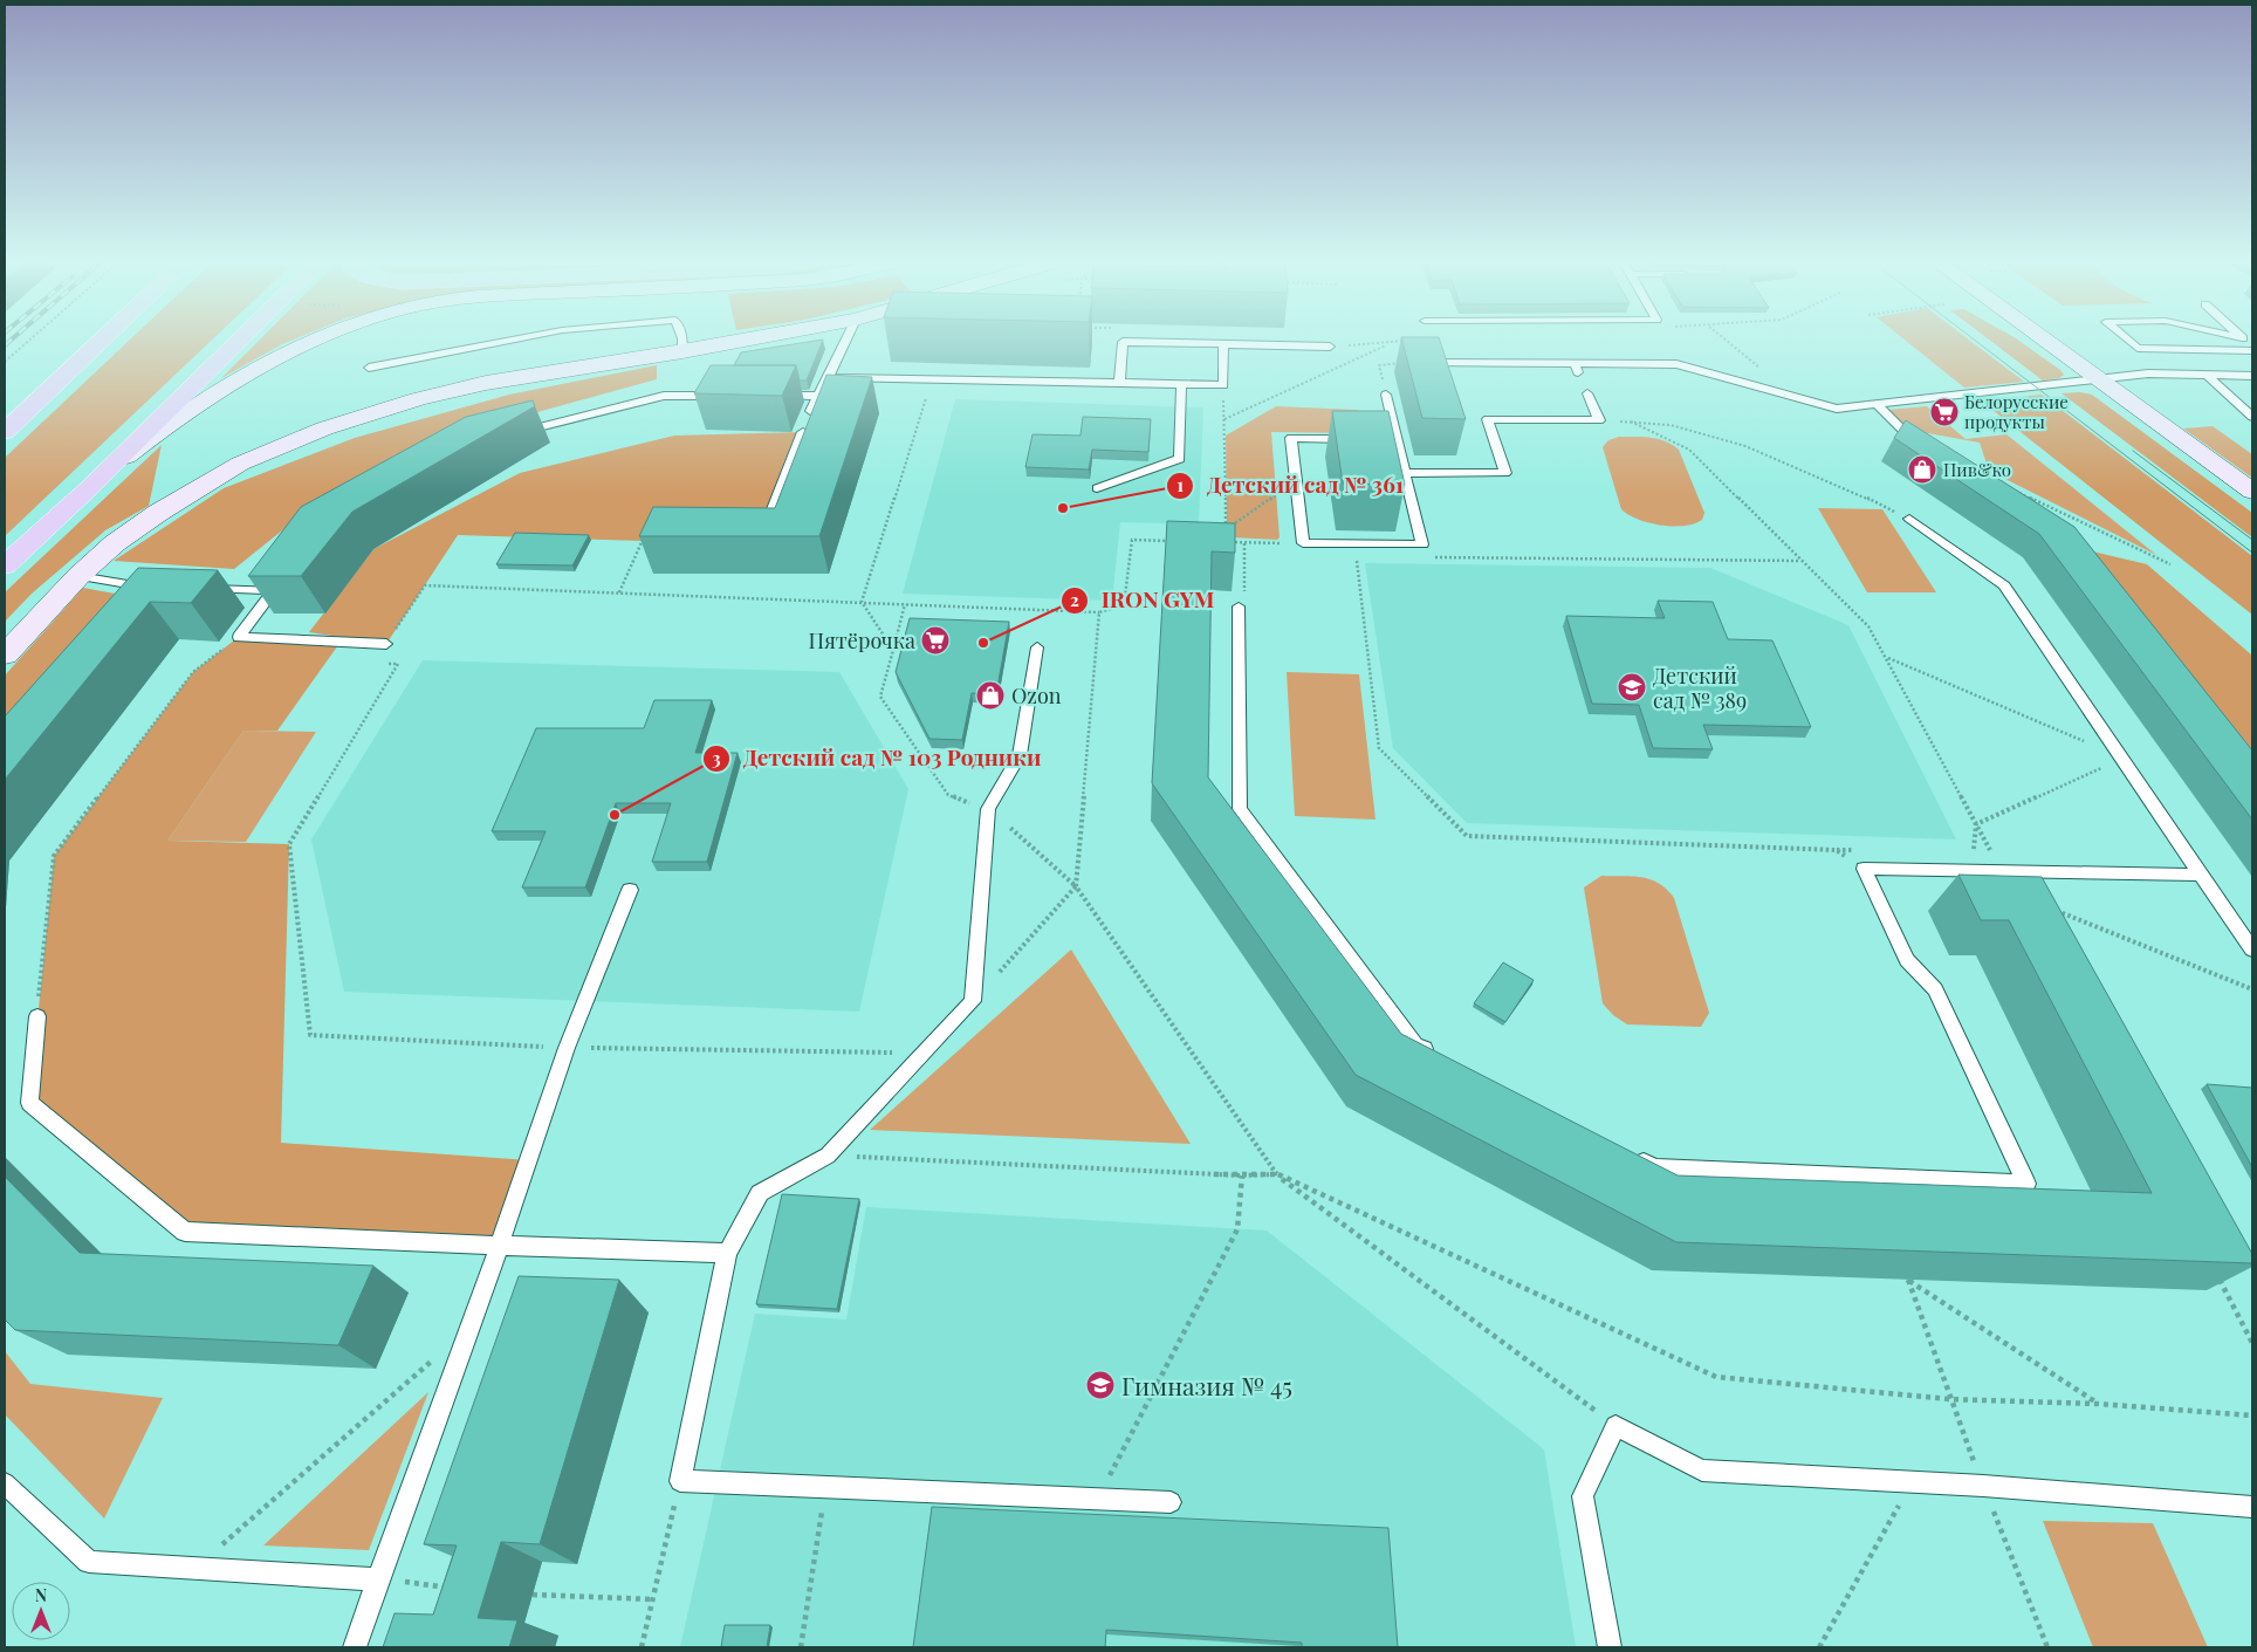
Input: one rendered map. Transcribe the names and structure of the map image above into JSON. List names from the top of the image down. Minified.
{"places":{"supermarket":["Белорусские продукты","Пятёрочка"],"shop":["Пив&ко","Ozon"],"other":["Детский сад № 361","IRON GYM","Детский сад № 103 Родники"],"school or university":["Детский сад № 389","Гимназия № 45"]},"north":"top"}
